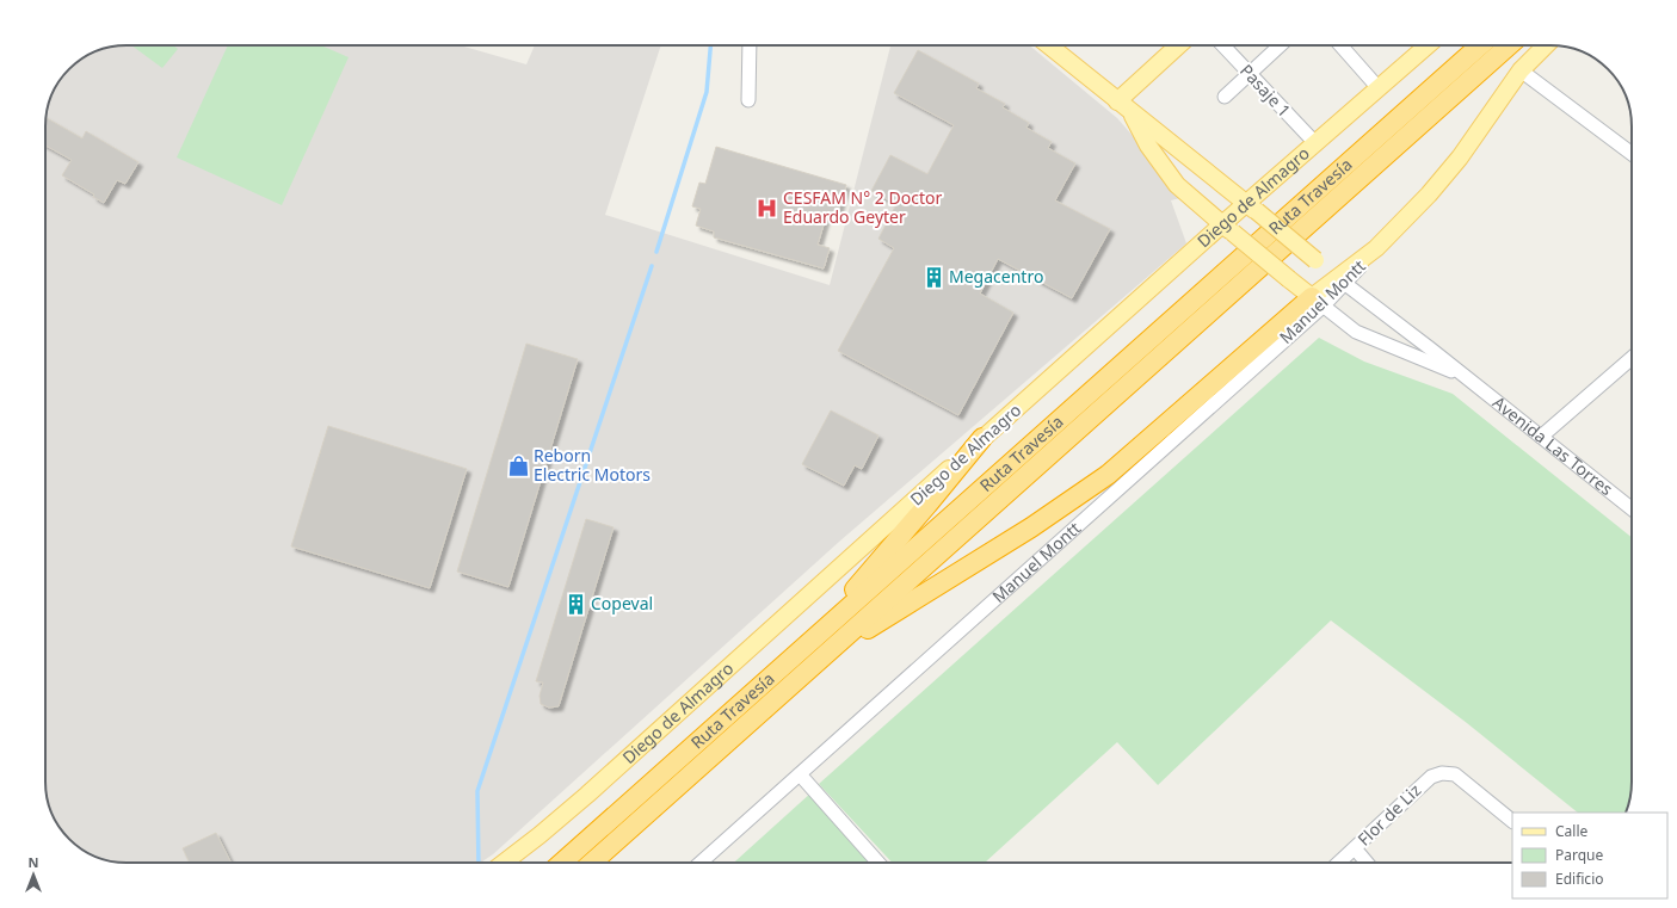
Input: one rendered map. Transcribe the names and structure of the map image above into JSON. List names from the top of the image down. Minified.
{"streets":{"highway":["Ruta Travesía"],"main road":["Diego de Almagro","Manuel Montt","Avenida Las Torres"],"street":["Pasaje 1","Flor de Liz"]},"crossings":[["Pasaje 1","Diego de Almagro"],["Diego de Almagro","Avenida Las Torres"],["Manuel Montt","Avenida Las Torres"]],"places":{"hospital":["CESFAM N° 2 Doctor Eduardo Geyter"],"building":["Megacentro","Copeval"],"shop":["Reborn Electric Motors"]},"legend":["Calle","Parque","Edificio"],"north":"top"}
